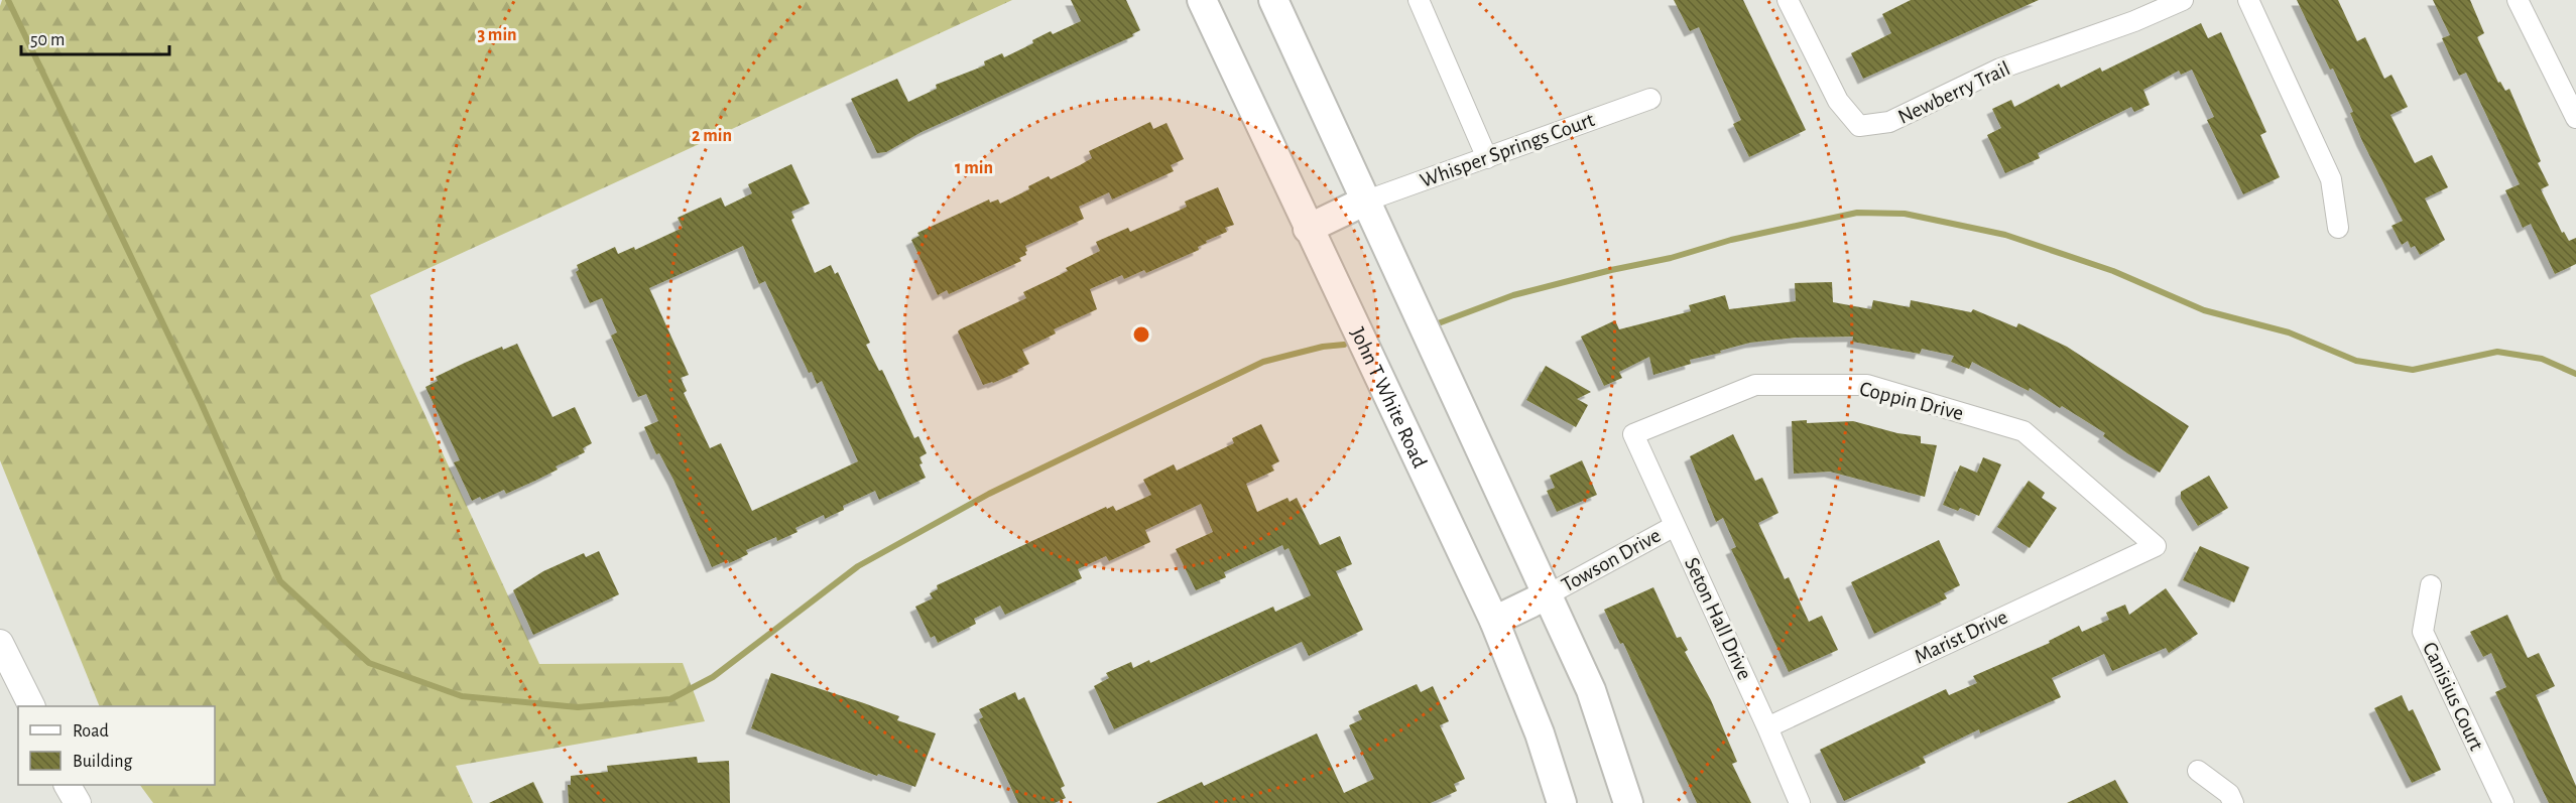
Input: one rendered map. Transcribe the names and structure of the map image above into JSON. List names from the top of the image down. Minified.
{"streets":{"main road":["John T White Road"],"street":["Newberry Trail","Whisper Springs Court","Coppin Drive","Towson Drive","Seton Hall Drive","Marist Drive","Canisius Court"]},"crossings":[["Coppin Drive","Seton Hall Drive"],["Coppin Drive","Marist Drive"],["Towson Drive","Seton Hall Drive"],["Seton Hall Drive","Marist Drive"]],"legend":["Road","Building"],"scale_bar":"50 m","rings":["3 min","2 min","1 min"]}
